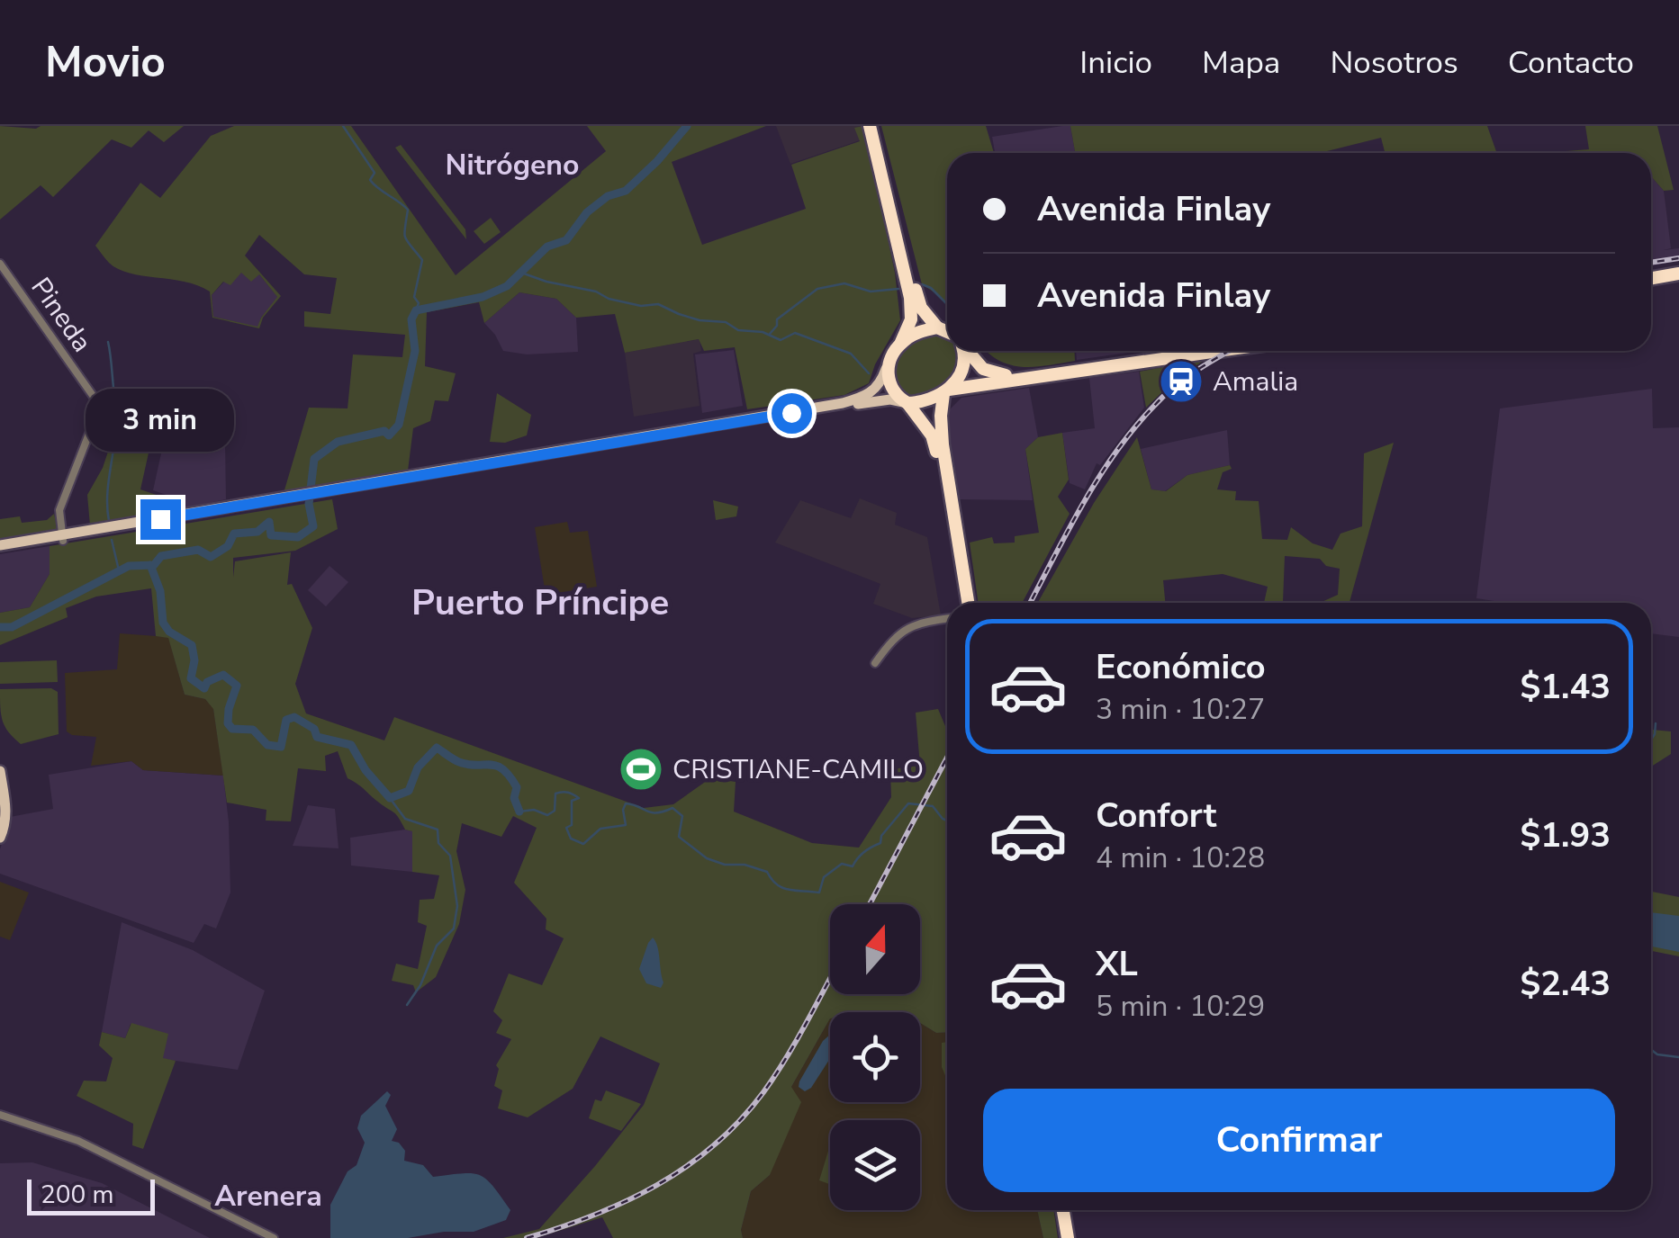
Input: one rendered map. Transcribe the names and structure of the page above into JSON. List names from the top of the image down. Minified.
{"streets":{"street":["Pineda"]},"districts":["Nitrógeno","Puerto Príncipe","Arenera"],"places":{"station":["Amalia"],"sports":["CRISTIANE-CAMILO"]},"scale_bar":"200 m","north":"top","page":{"header":"Movio","nav":["Inicio","Mapa","Nosotros","Contacto"],"banner":["Avenida Finlay","Avenida Finlay"],"bubble":"3 min","list":[{"name":"Económico","note":"3 min · 10:27","value":"$1.43"},{"name":"Confort","note":"4 min · 10:28","value":"$1.93"},{"name":"XL","note":"5 min · 10:29","value":"$2.43"}],"buttons":"Confirmar","scale":"200 m"}}
